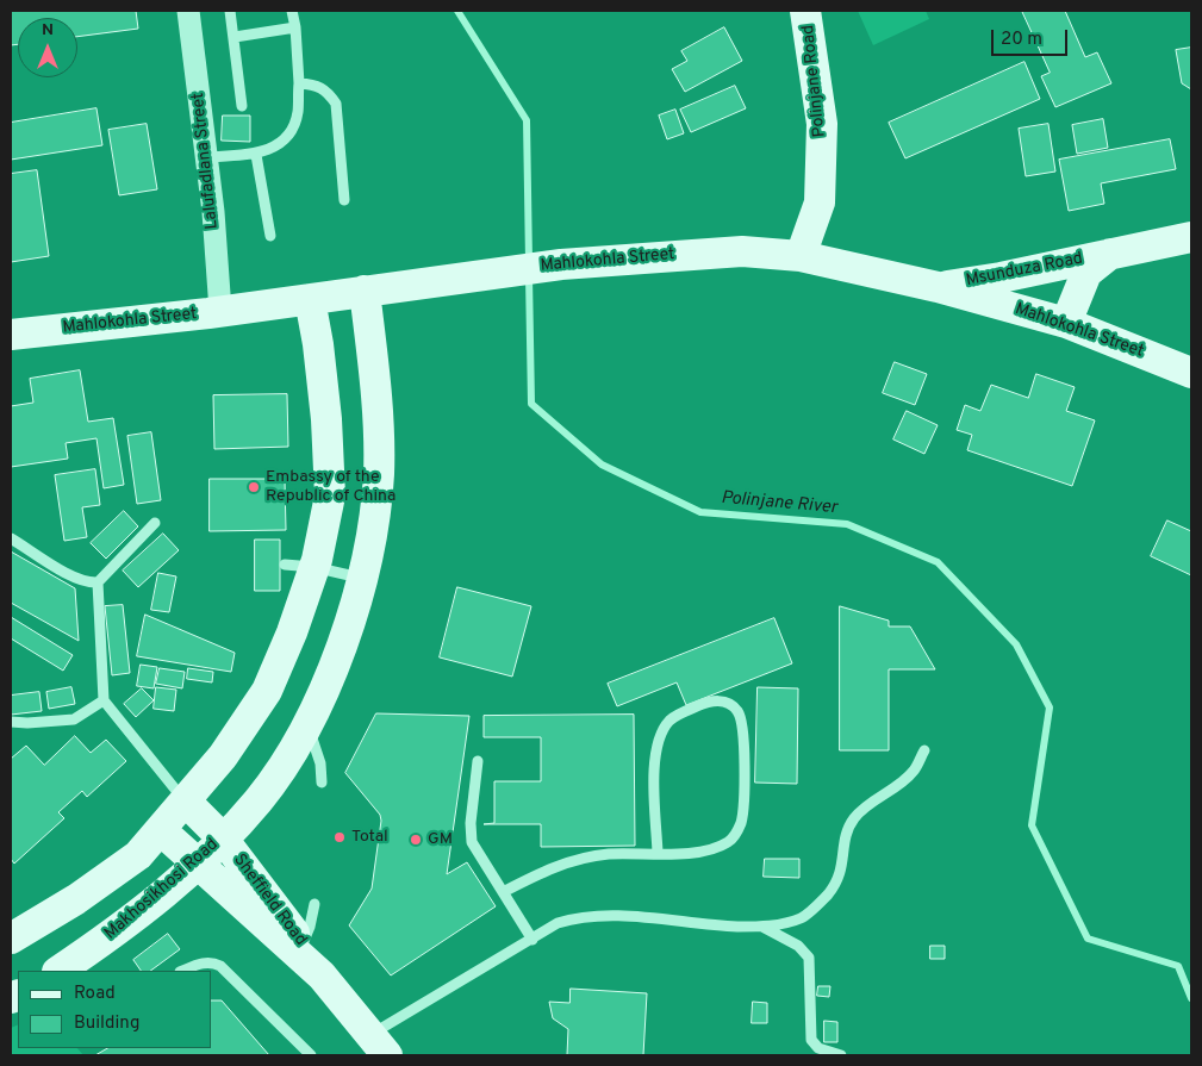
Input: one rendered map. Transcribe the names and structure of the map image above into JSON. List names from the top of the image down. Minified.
{"streets":{"street":["Polinjane Road","Lalufadlana Street","Mahlokohla Street","Msunduza Road","Makhosikhosi Road","Sheffield Road"]},"crossings":[["Polinjane Road","Mahlokohla Street"],["Lalufadlana Street","Mahlokohla Street"],["Mahlokohla Street","Msunduza Road"],["Mahlokohla Street","Makhosikhosi Road"],["Makhosikhosi Road","Sheffield Road"]],"water":["Polinjane River"],"places":["Embassy of the Republic of China","Total","GM"],"legend":["Road","Building"],"scale_bar":"20 m","north":"top"}
